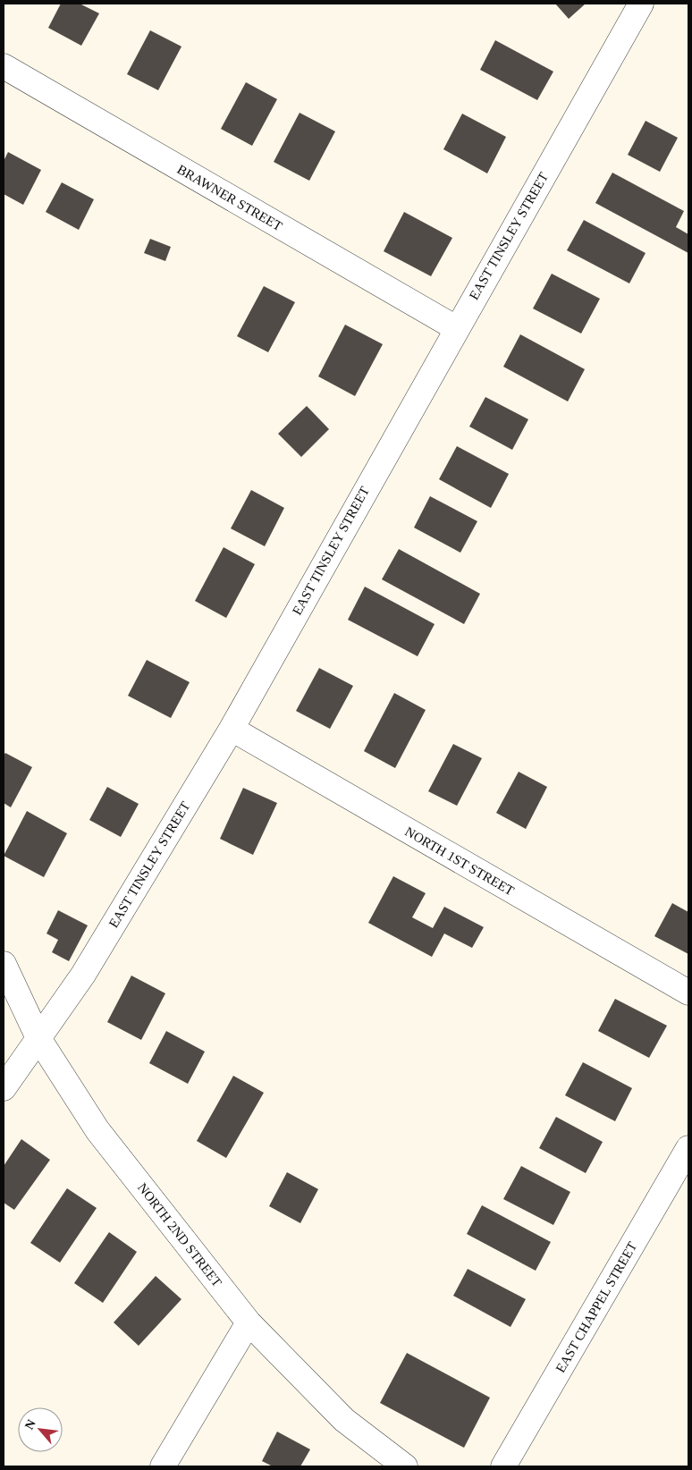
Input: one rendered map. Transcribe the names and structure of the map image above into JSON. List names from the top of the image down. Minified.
{"streets":{"street":["BRAWNER STREET","EAST TINSLEY STREET","NORTH 1ST STREET","NORTH 2ND STREET","EAST CHAPPEL STREET"]},"crossings":[["BRAWNER STREET","EAST TINSLEY STREET"],["EAST TINSLEY STREET","NORTH 1ST STREET"],["EAST TINSLEY STREET","NORTH 2ND STREET"]],"north":"top left"}
